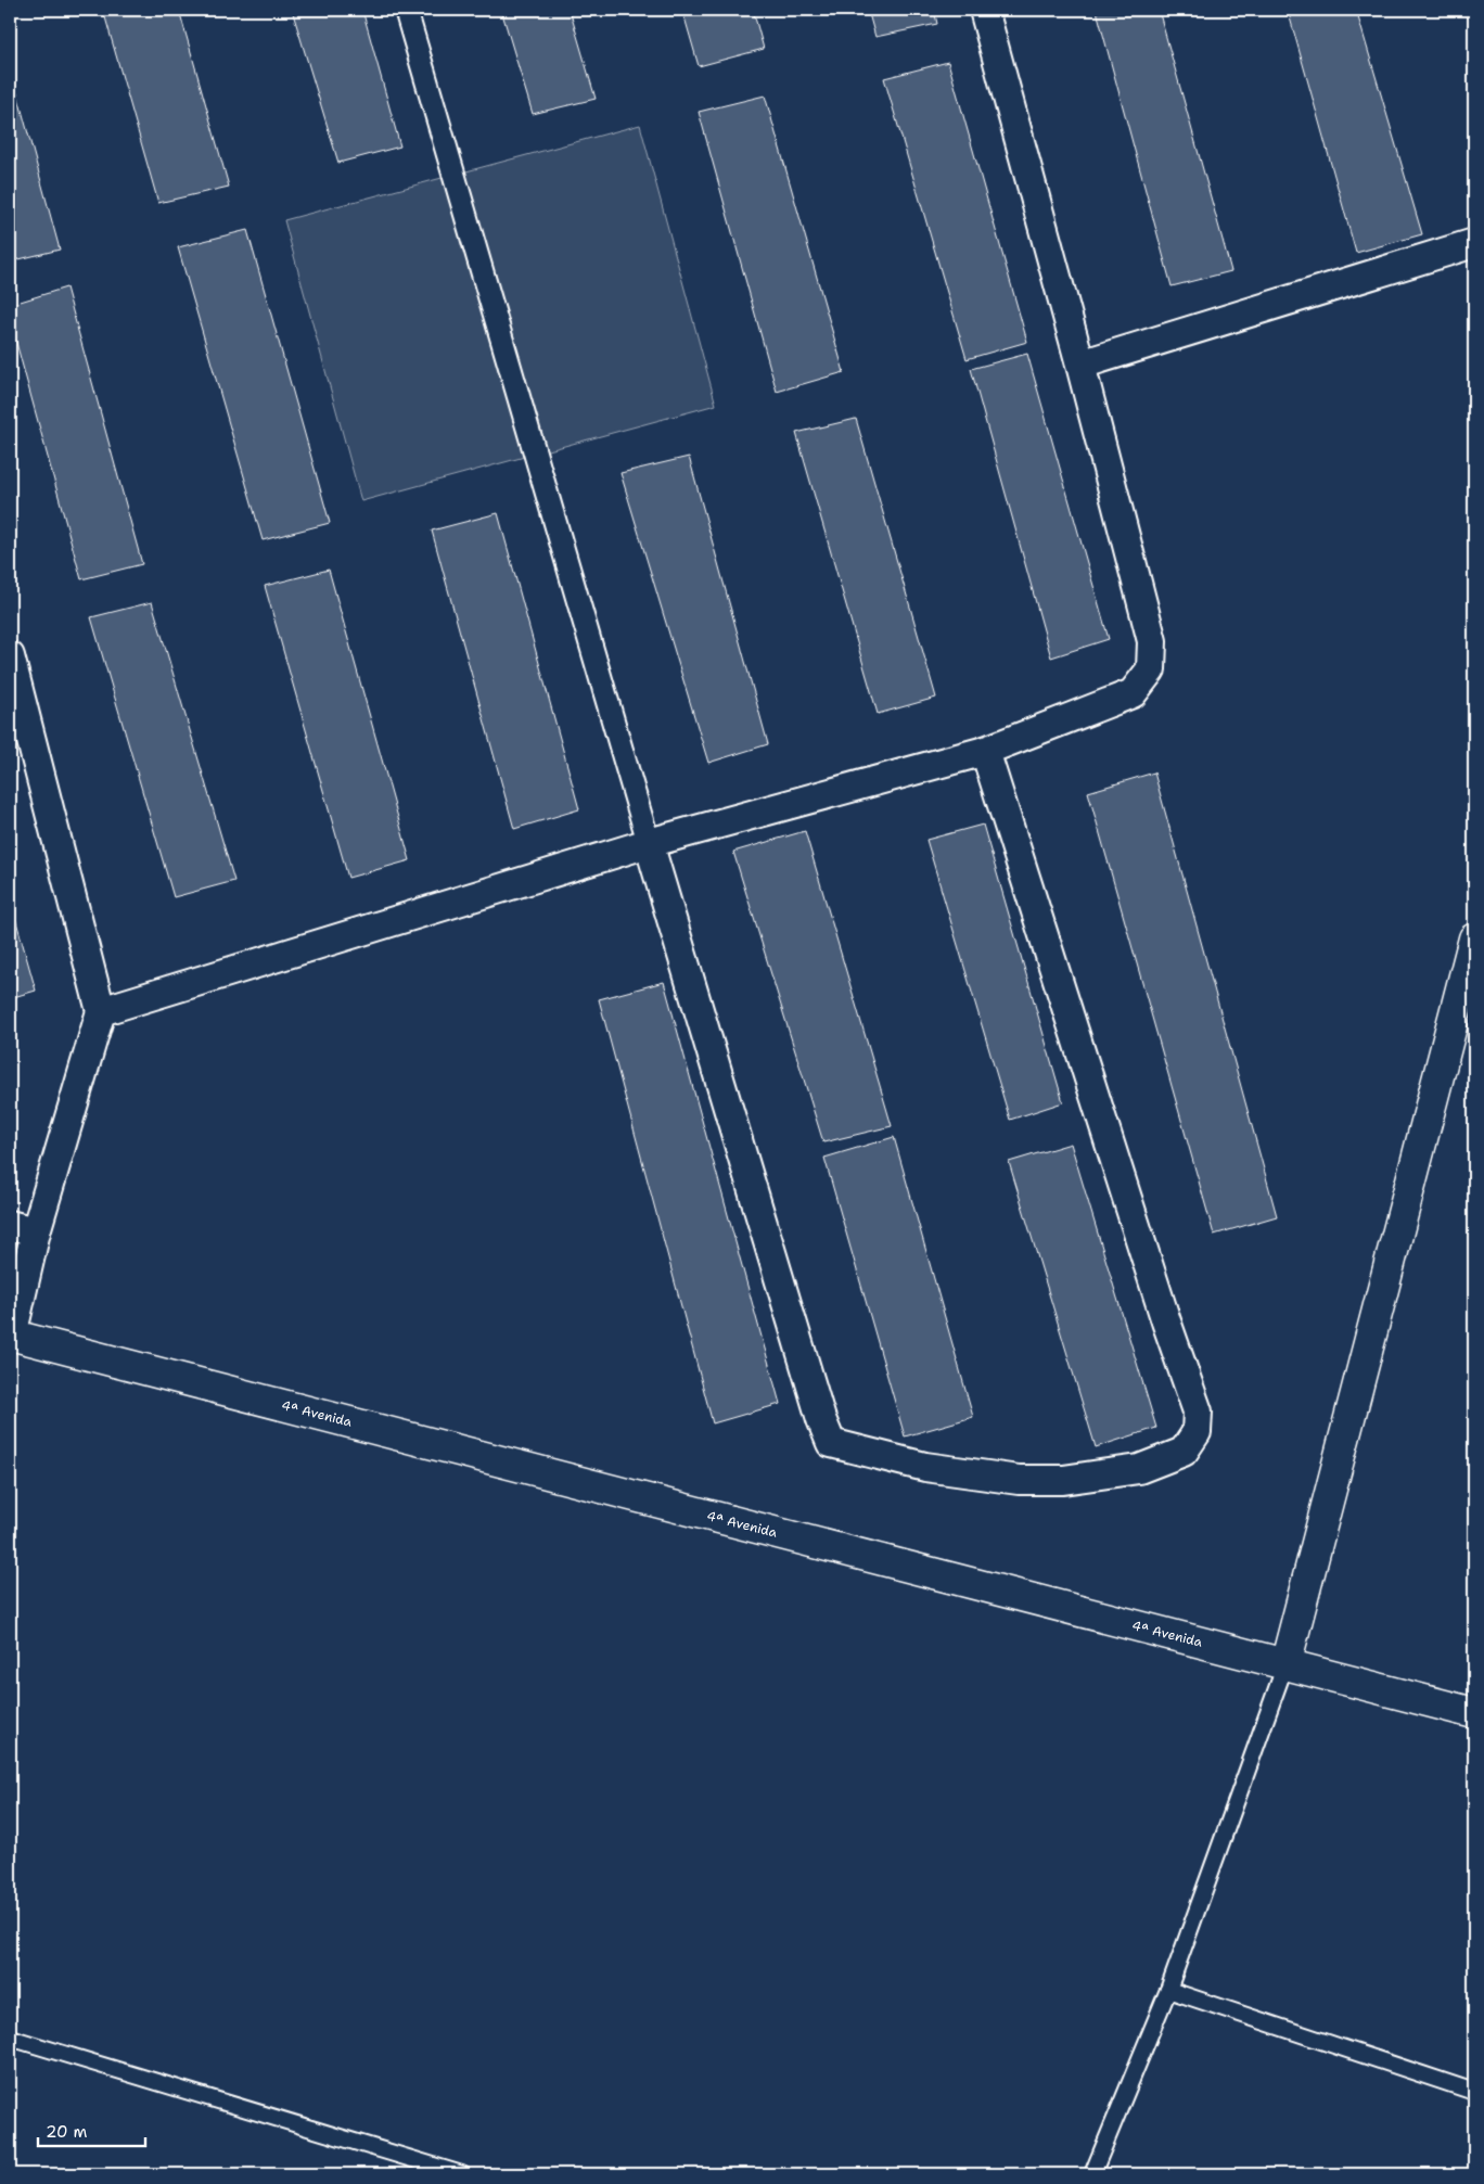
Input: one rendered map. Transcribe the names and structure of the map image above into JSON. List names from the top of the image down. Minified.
{"streets":{"street":["4ª Avenida"]},"scale_bar":"20 m"}
